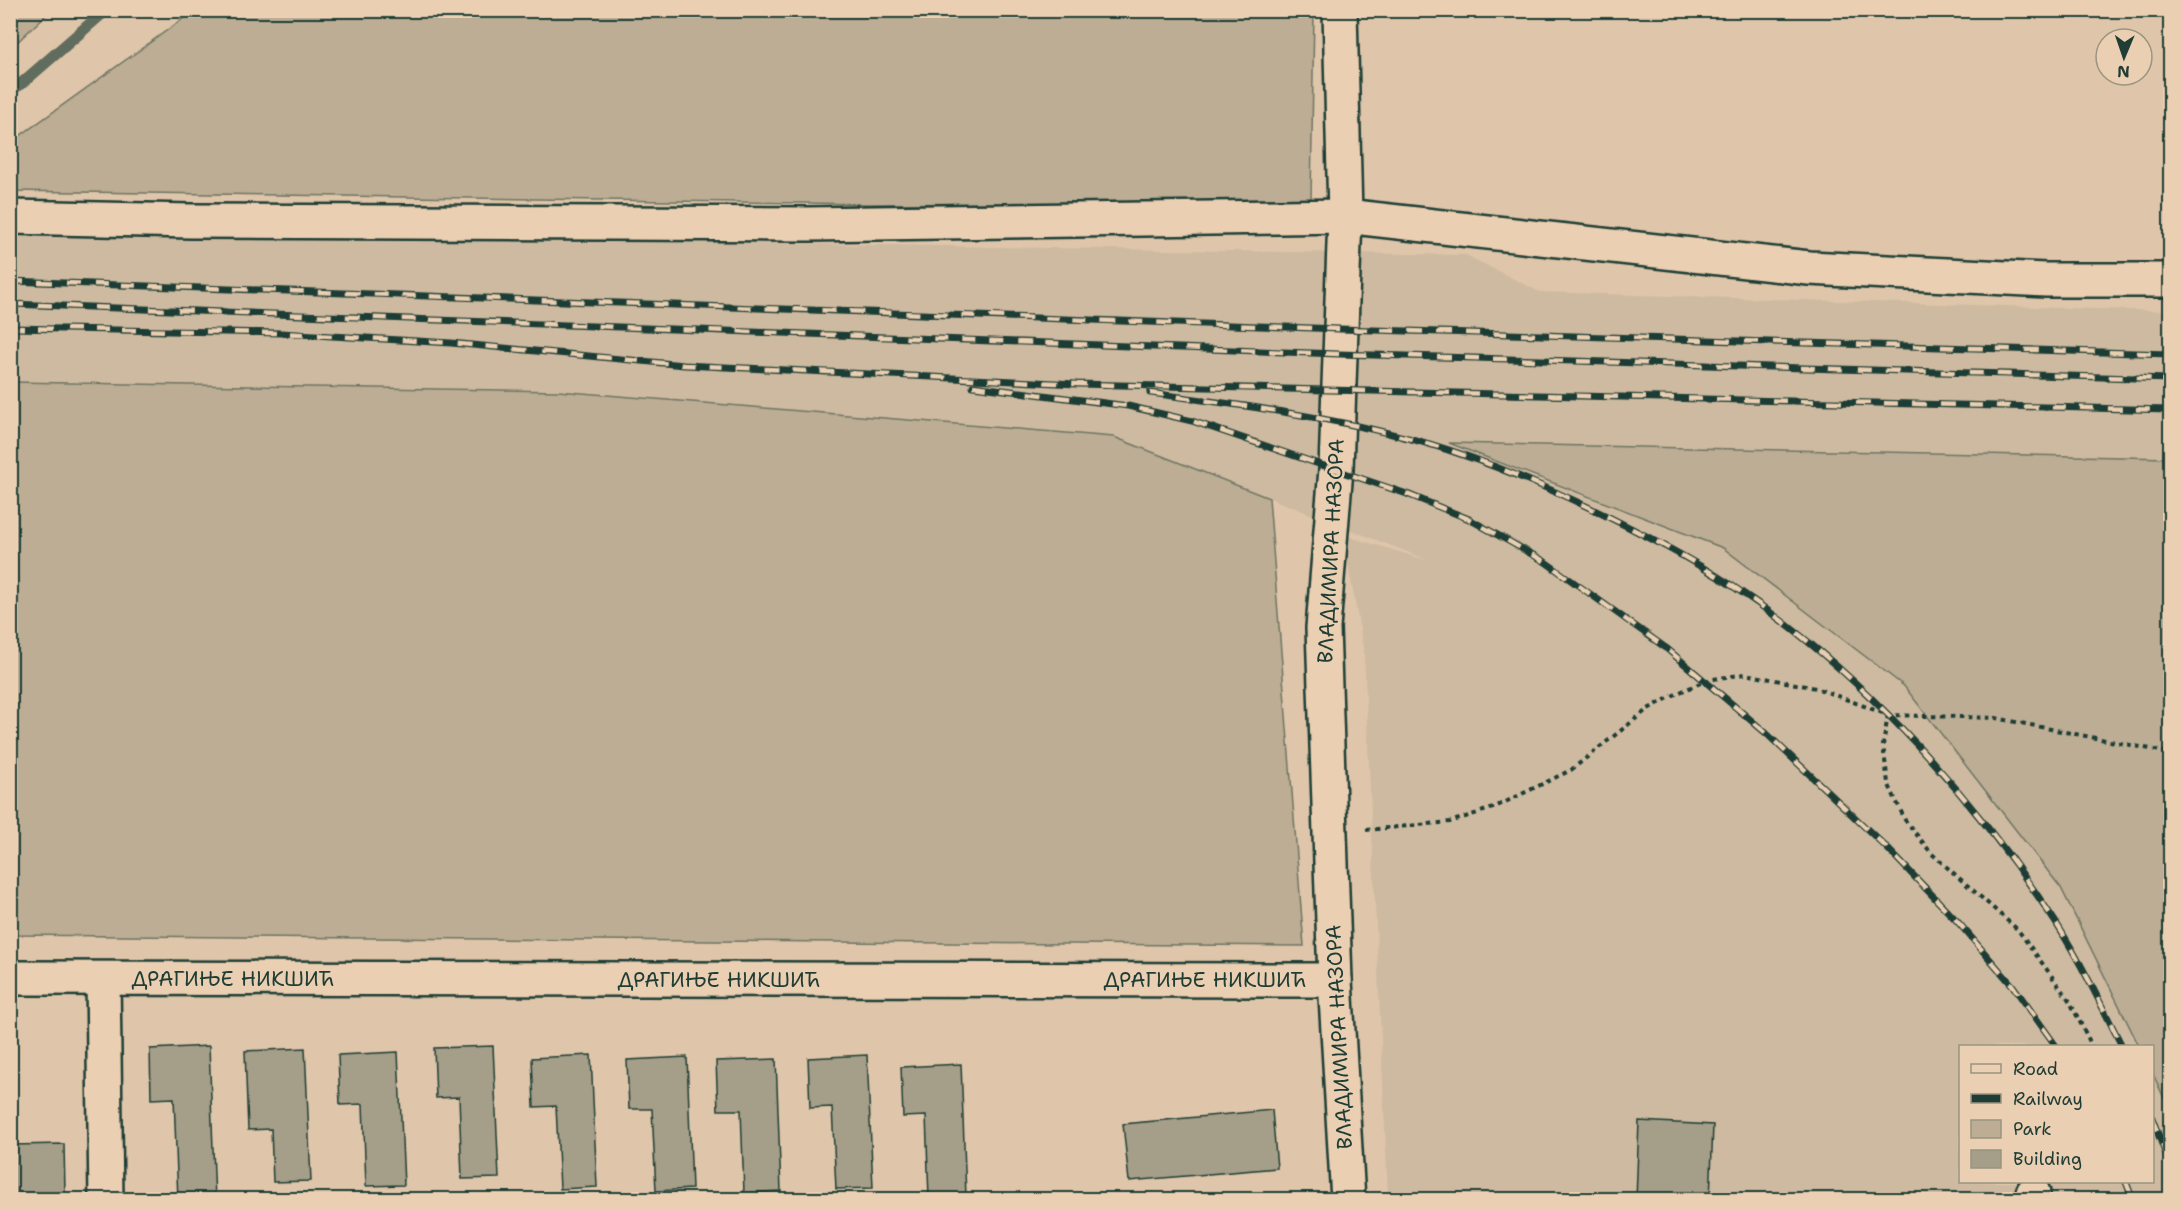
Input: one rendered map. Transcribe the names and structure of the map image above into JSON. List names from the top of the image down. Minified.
{"streets":{"street":["ВЛАДИМИРА НАЗОРА","ДРАГИЊЕ НИКШИЋ"]},"crossings":[["ВЛАДИМИРА НАЗОРА","ДРАГИЊЕ НИКШИЋ"]],"legend":["Road","Railway","Park","Building"],"north":"bottom"}
